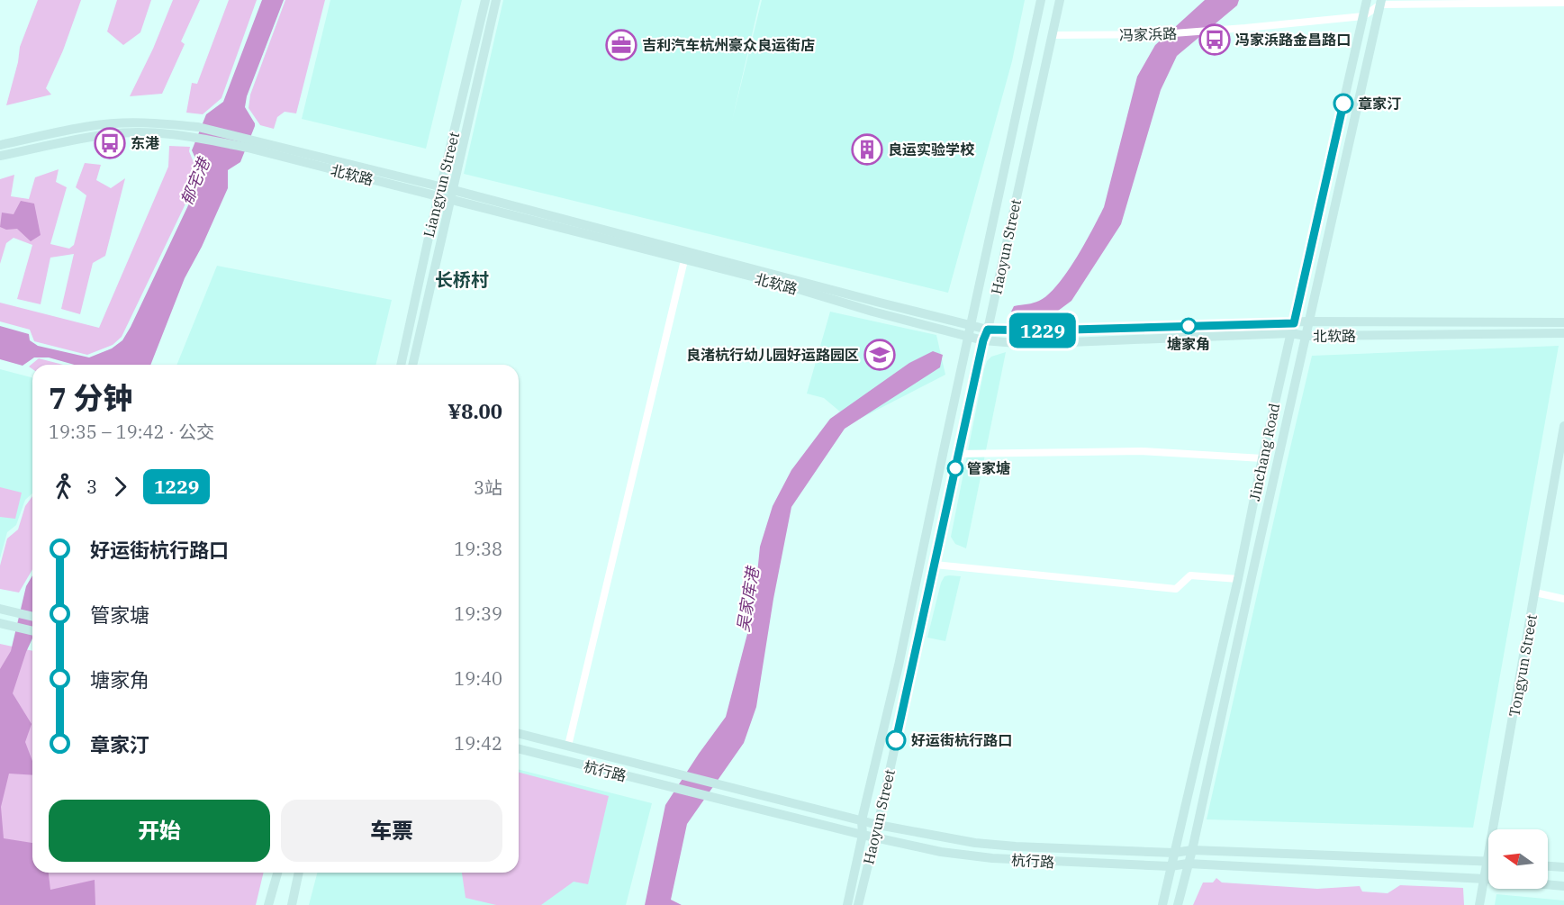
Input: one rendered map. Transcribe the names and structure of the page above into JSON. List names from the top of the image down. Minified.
{"streets":{"street":["冯家浜路","北软路","Liangyun Street","Haoyun Street","Jinchang Road","Tongyun Street","杭行路"]},"crossings":[["冯家浜路","Haoyun Street"],["冯家浜路","Jinchang Road"],["北软路","Liangyun Street"],["北软路","Haoyun Street"],["北软路","Jinchang Road"],["Haoyun Street","杭行路"],["Jinchang Road","杭行路"],["Tongyun Street","杭行路"]],"districts":["长桥村"],"water":["郁宅港","吴家库港"],"places":{"bus stop":["冯家浜路金昌路口","东港"],"office":["吉利汽车杭州豪众良运街店"],"other":["章家汀","塘家角","管家塘","好运街杭行路口"],"building":["良运实验学校"],"school or university":["良渚杭行幼儿园好运路园区"]},"lines":["bus line 1229"],"north":"left","page":{"on_map":"1229","heading":["7 分钟","19:35 – 19:42 · 公交","¥8.00"],"legs":["3","1229","3站"],"list":[{"name":"好运街杭行路口","value":"19:38"},{"name":"管家塘","value":"19:39"},{"name":"塘家角","value":"19:40"},{"name":"章家汀","value":"19:42"}],"buttons":["开始","车票"]}}
